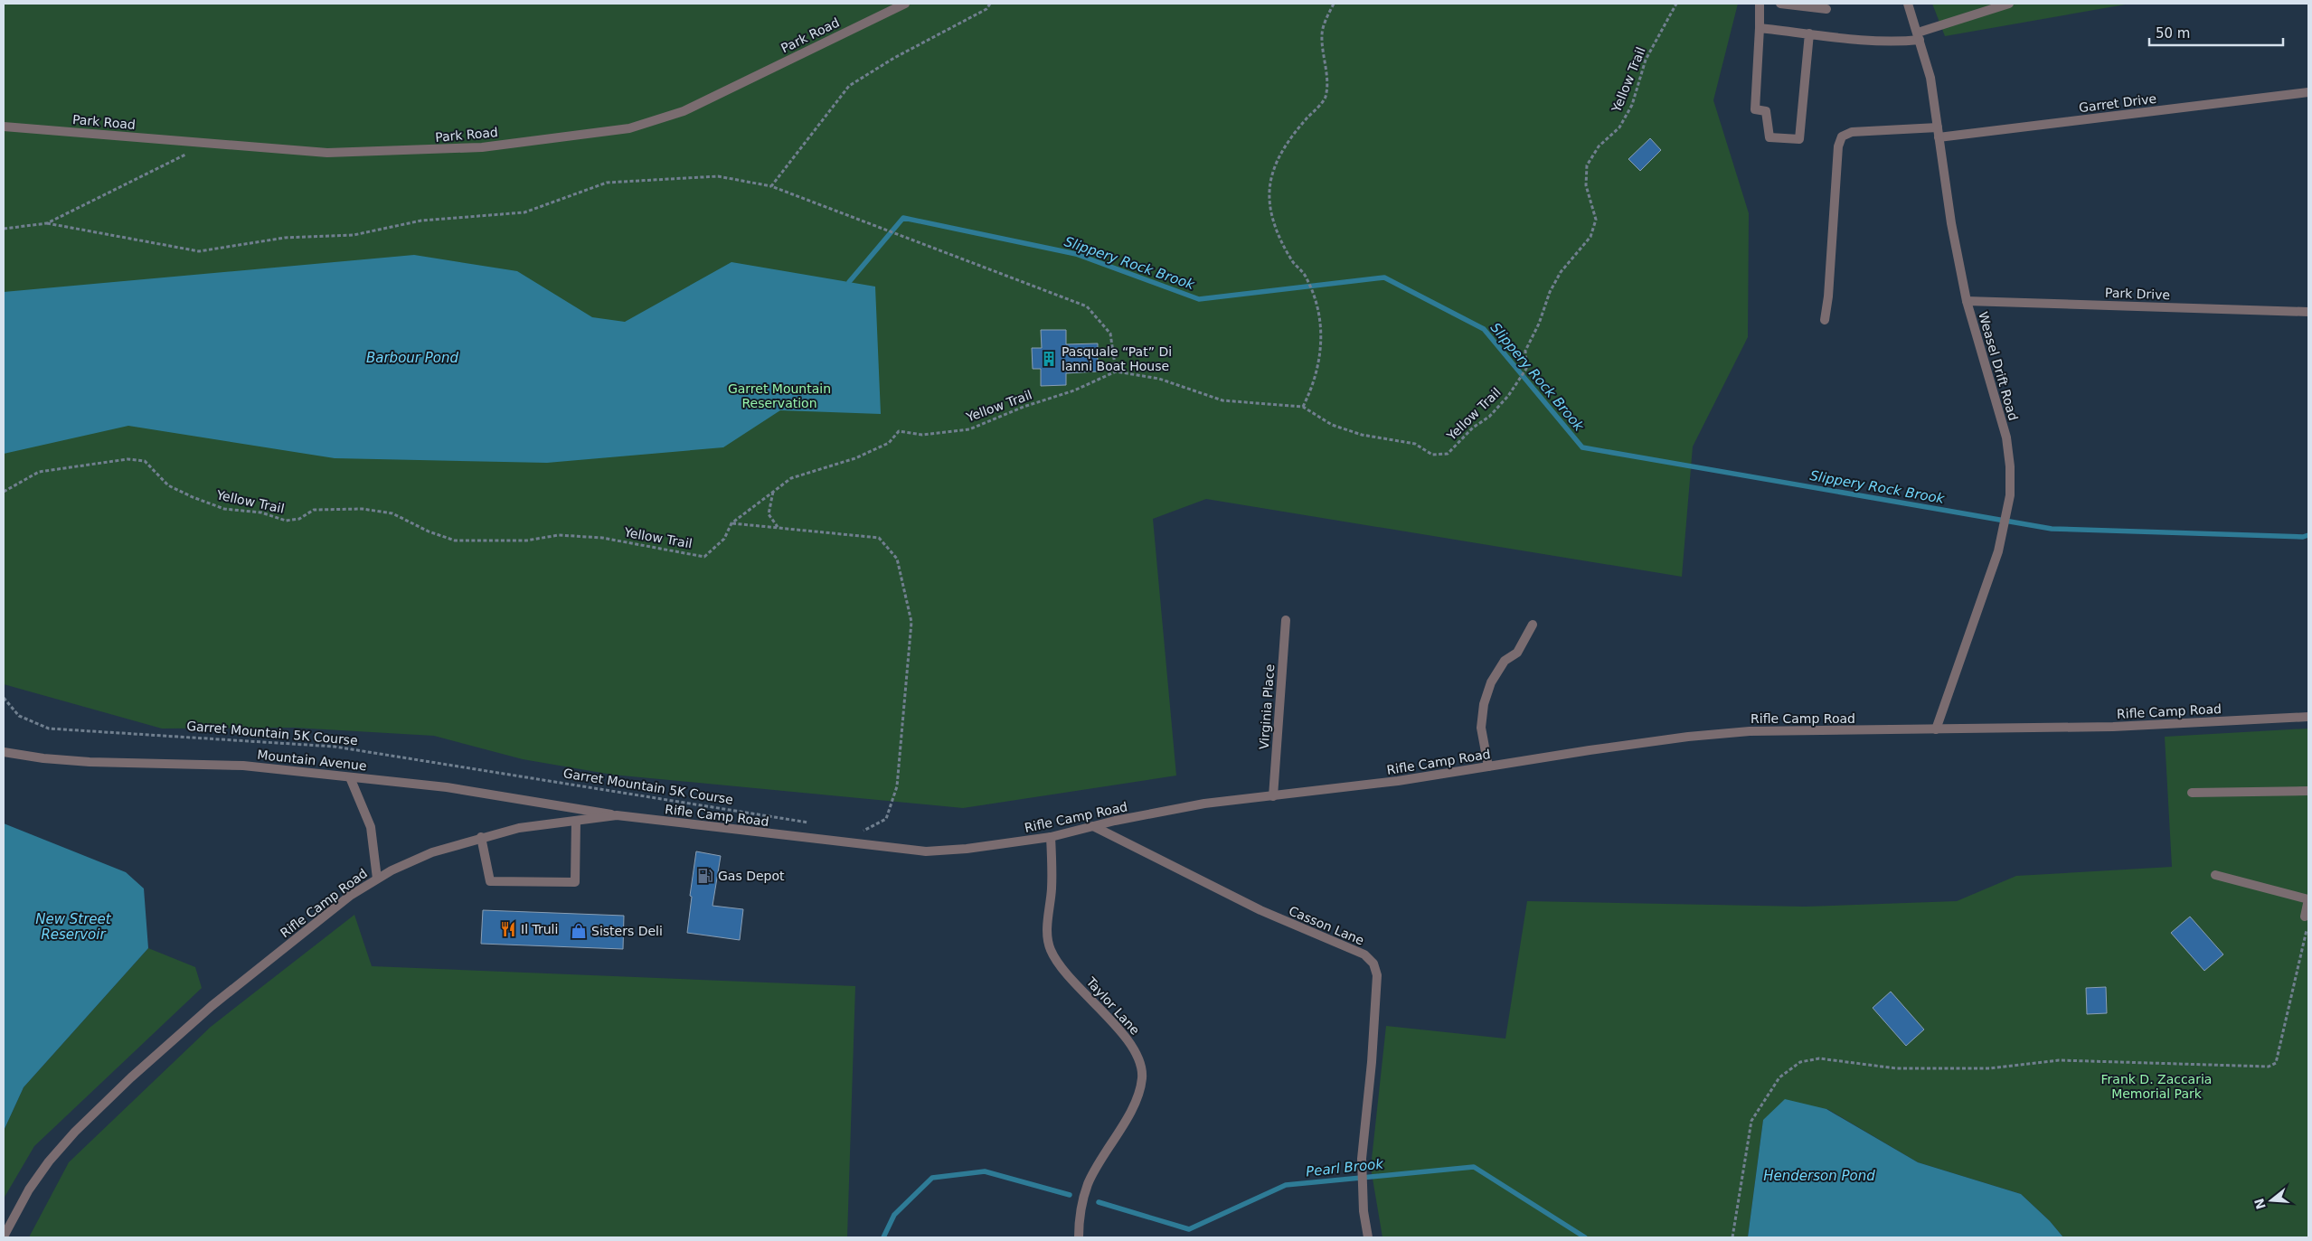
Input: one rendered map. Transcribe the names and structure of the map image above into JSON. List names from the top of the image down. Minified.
{"streets":{"street":["Park Road","Garret Drive","Park Drive","Weasel Drift Road","Virginia Place","Rifle Camp Road","Mountain Avenue","Casson Lane","Taylor Lane"],"path":["Yellow Trail","Garret Mountain 5K Course"]},"crossings":[["Garret Drive","Weasel Drift Road"],["Park Drive","Weasel Drift Road"],["Weasel Drift Road","Rifle Camp Road"],["Virginia Place","Rifle Camp Road"],["Rifle Camp Road","Mountain Avenue"],["Rifle Camp Road","Casson Lane"],["Rifle Camp Road","Taylor Lane"]],"water":["Slippery Rock Brook","Barbour Pond","New Street Reservoir","Pearl Brook","Henderson Pond"],"parks":["Garret Mountain Reservation","Frank D. Zaccaria Memorial Park"],"places":{"building":["Pasquale “Pat” Di lanni Boat House"],"fuel station":["Gas Depot"],"restaurant":["Il Truli"],"shop":["Sisters Deli"]},"scale_bar":"50 m","north":"left"}
